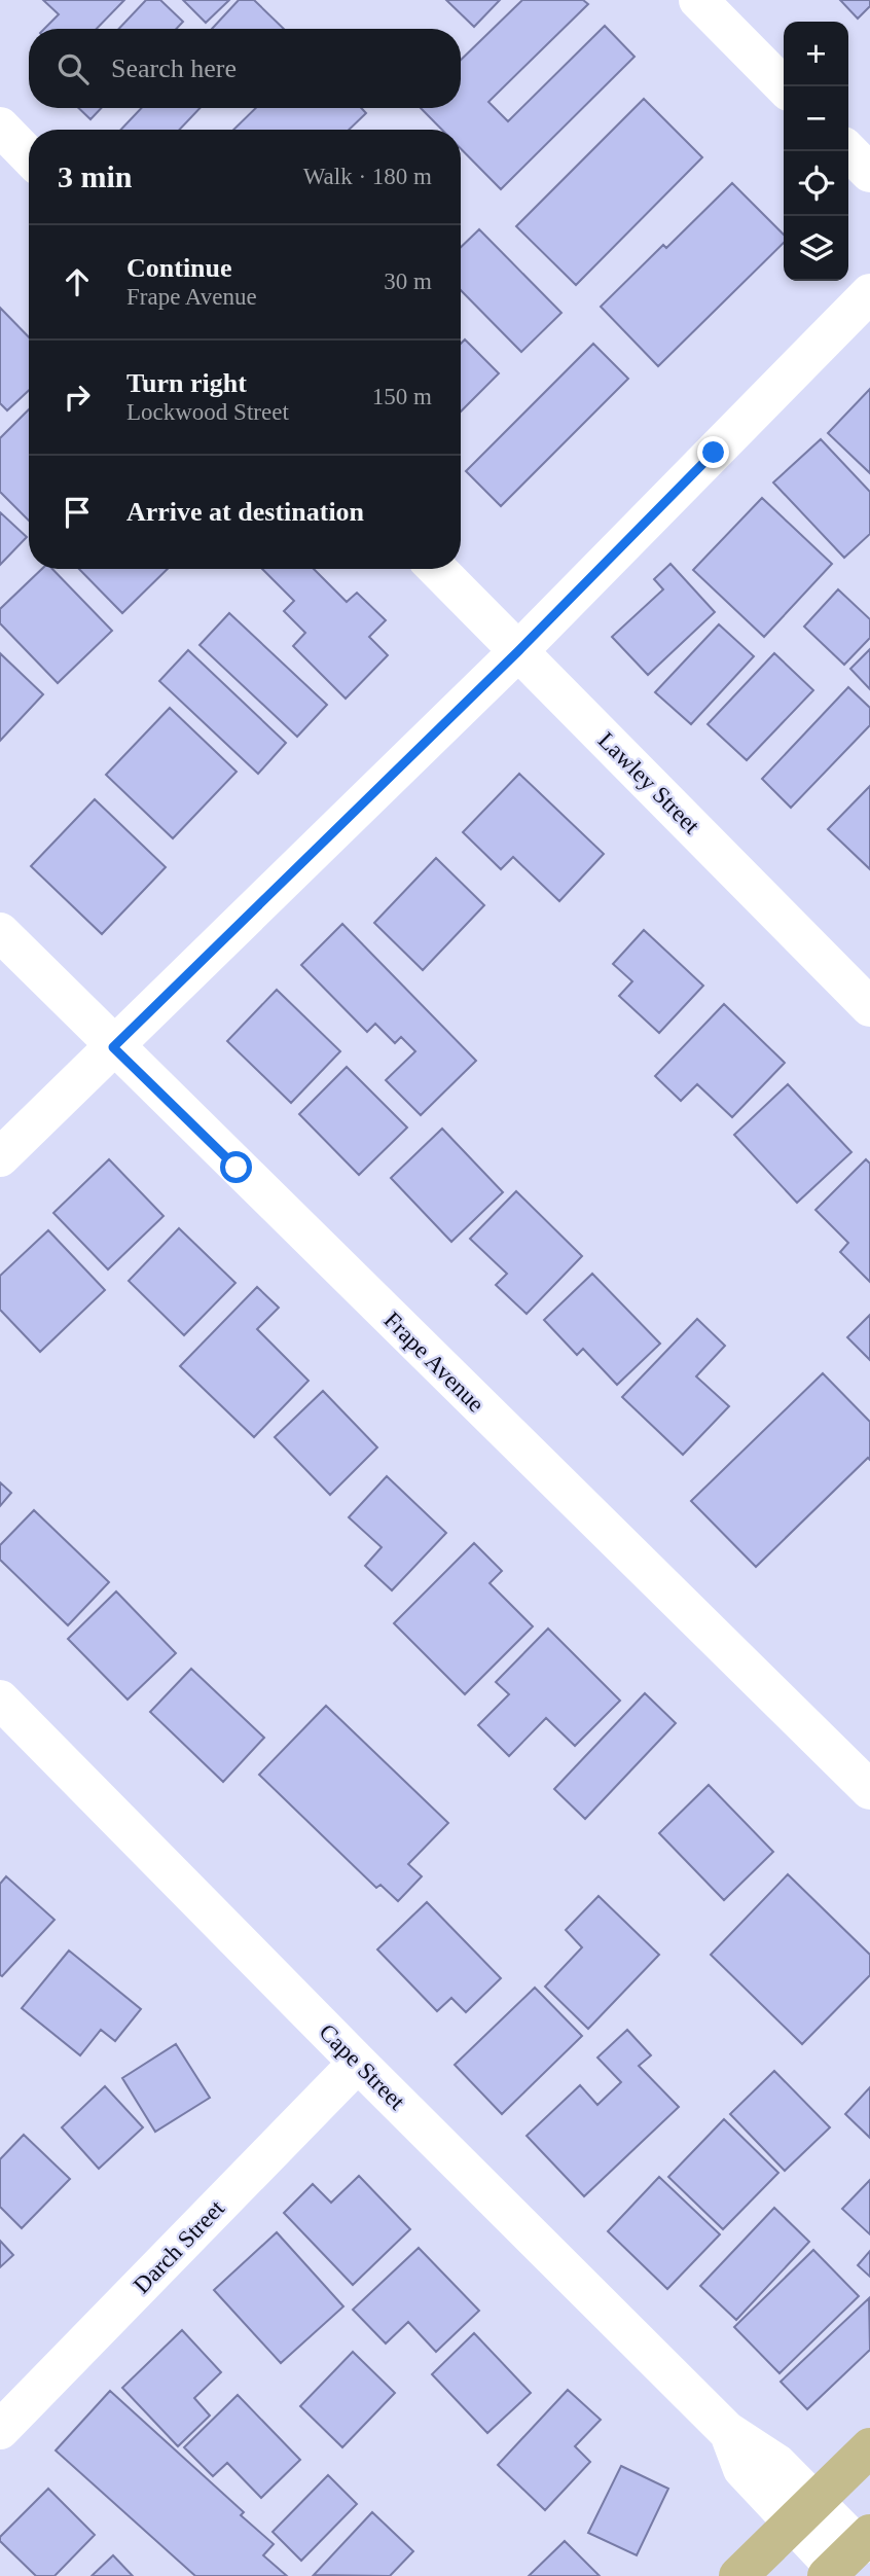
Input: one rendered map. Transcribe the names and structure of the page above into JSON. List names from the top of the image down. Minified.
{"streets":{"street":["Lawley Street","Frape Avenue","Cape Street","Darch Street"]},"crossings":[["Cape Street","Darch Street"]],"page":{"map_buttons":["+","−"],"search":"Search here","heading":["3 min","Walk · 180 m"],"list":[["Continue","Frape Avenue","30 m"],["Turn right","Lockwood Street","150 m"],"Arrive at destination"]}}
